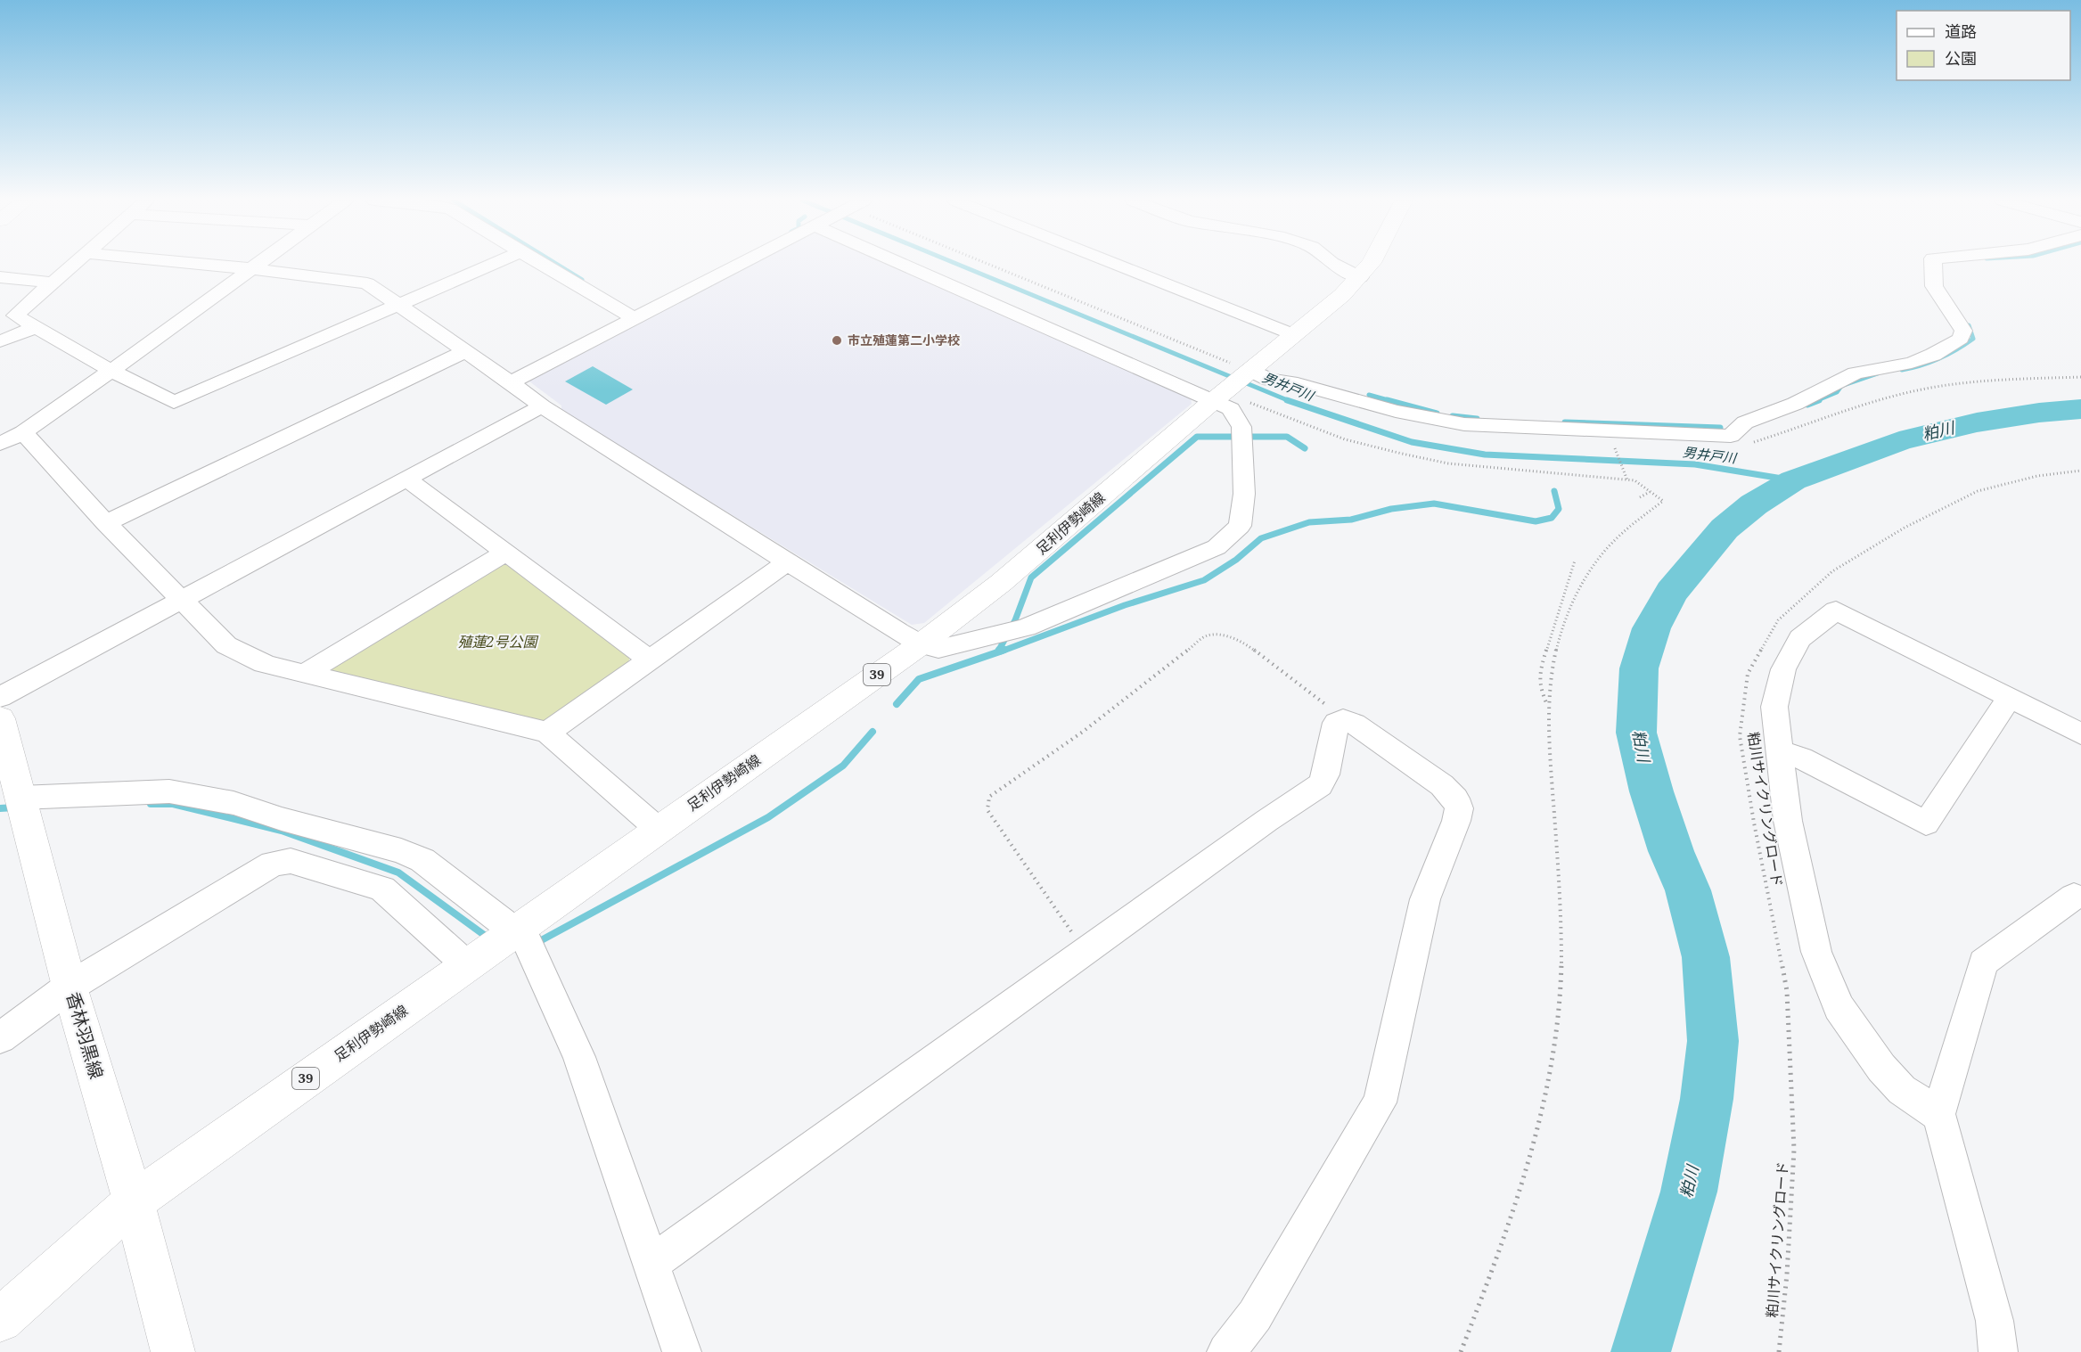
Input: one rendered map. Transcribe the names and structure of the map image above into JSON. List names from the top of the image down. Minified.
{"streets":{"main road":["足利伊勢崎線","39","香林羽黒線"],"path":["粕川サイクリングロード"]},"crossings":[["足利伊勢崎線","香林羽黒線"]],"water":["男井戸川","粕川"],"parks":["殖蓮2号公園"],"places":["市立殖蓮第二小学校"],"legend":["道路","公園"]}
